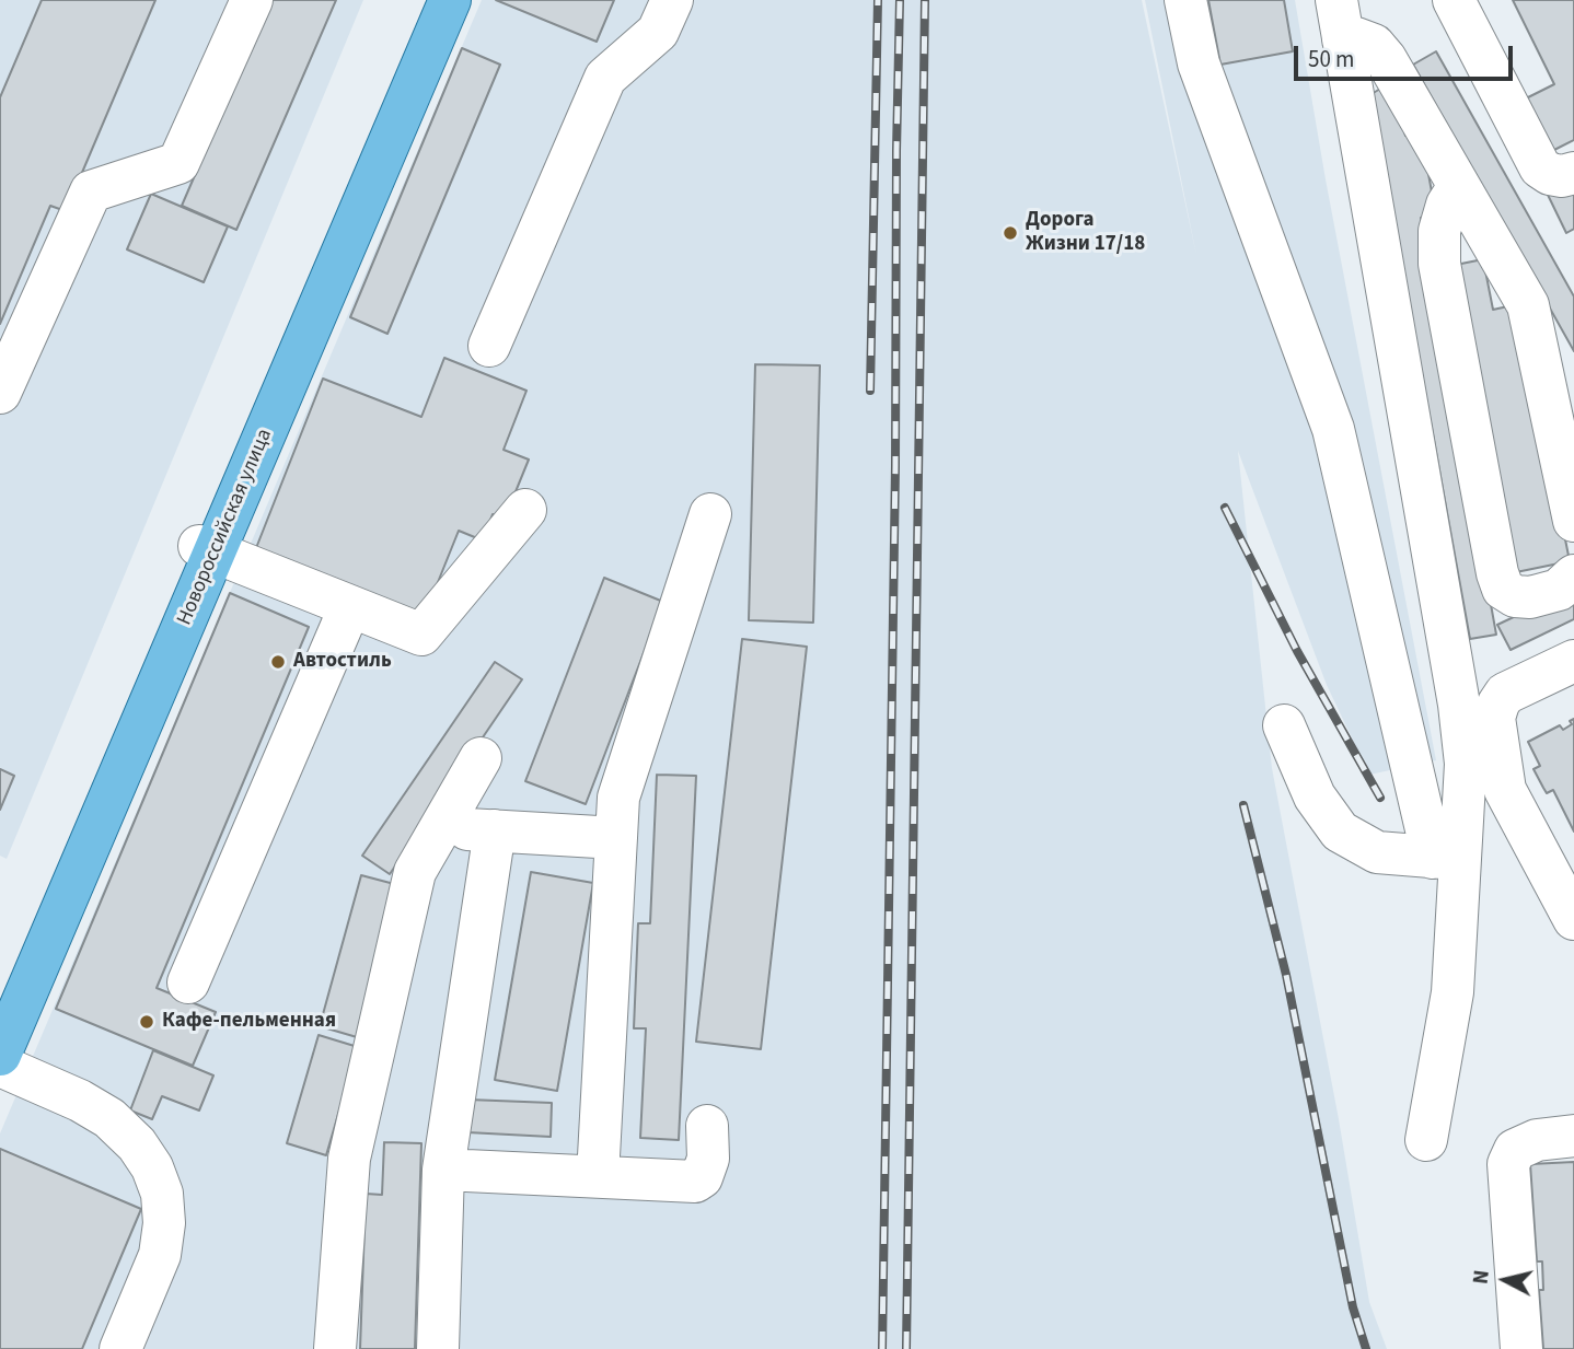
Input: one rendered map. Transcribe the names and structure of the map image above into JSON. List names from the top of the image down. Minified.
{"streets":{"main road":["Новороссийская улица"]},"places":["Дорога Жизни 17/18","Автостиль","Кафе-пельменная"],"scale_bar":"50 m","north":"left"}
